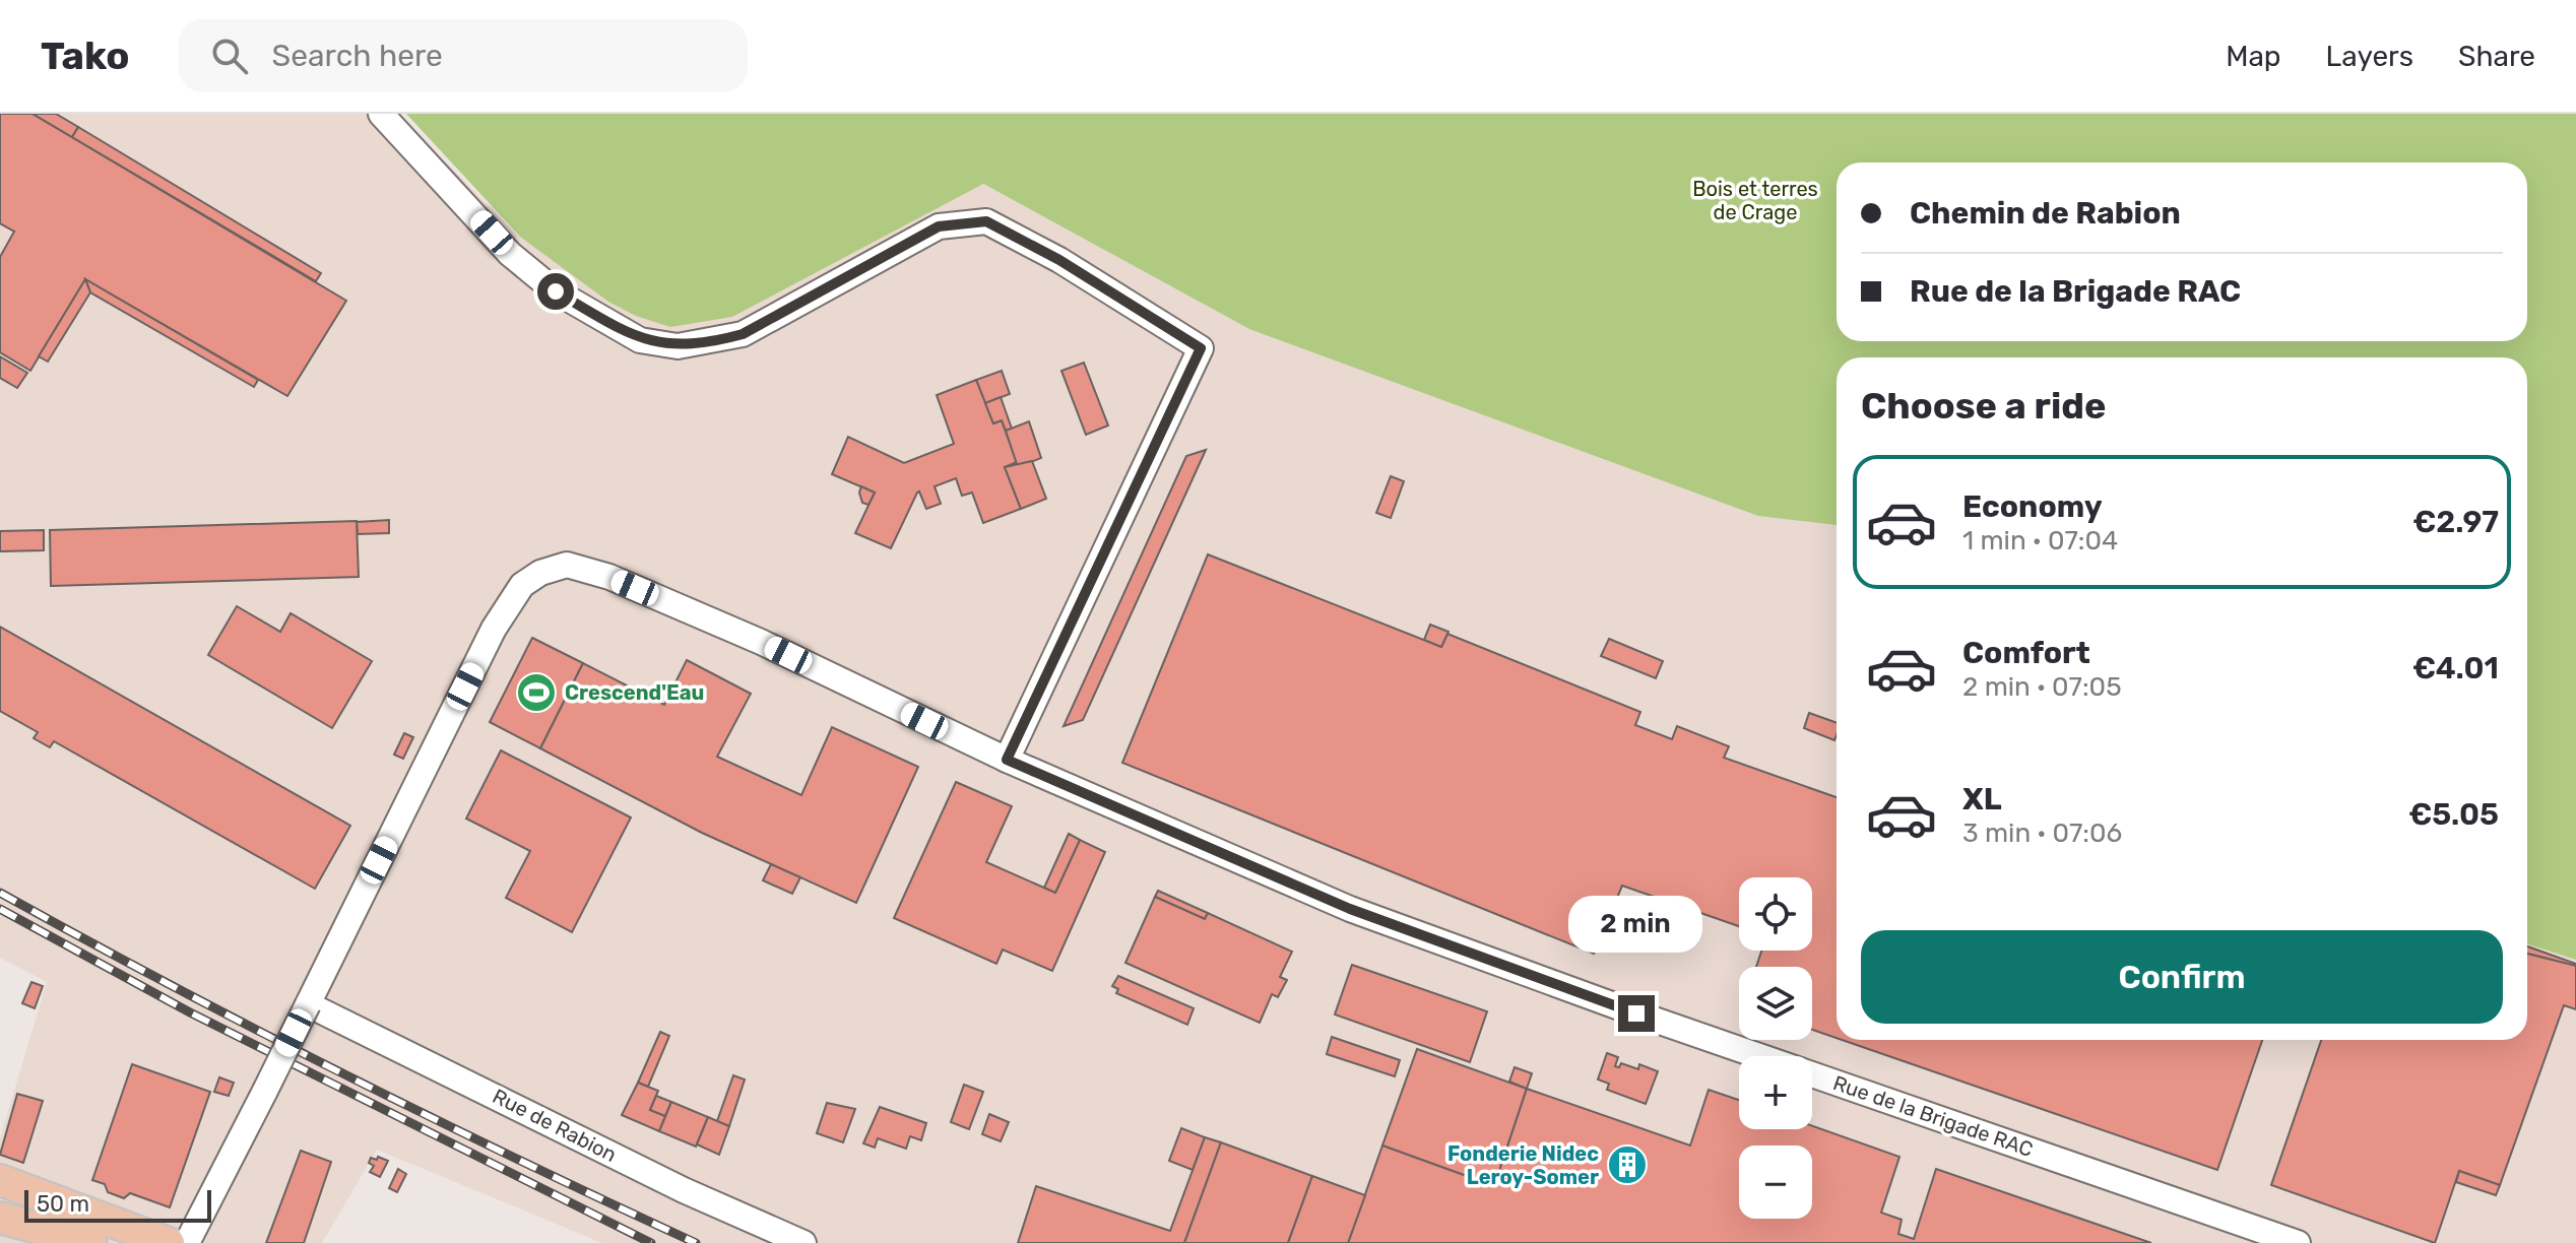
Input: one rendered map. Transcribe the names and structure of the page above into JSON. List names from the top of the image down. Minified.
{"streets":{"street":["Rue de la Brigade RAC","Rue de Rabion"]},"crossings":[["Rue de la Brigade RAC","Rue de Rabion"]],"parks":["Bois et terres de Crage"],"places":{"sports":["Crescend'Eau"],"building":["Fonderie Nidec Leroy-Somer"]},"scale_bar":"50 m","page":{"header":"Tako","search":"Search here","nav":["Map","Layers","Share"],"banner":["Chemin de Rabion","Rue de la Brigade RAC"],"heading":"Choose a ride","list":[{"name":"Economy","note":"1 min · 07:04","value":"€2.97"},{"name":"Comfort","note":"2 min · 07:05","value":"€4.01"},{"name":"XL","note":"3 min · 07:06","value":"€5.05"}],"map_buttons":["+","−"],"bubble":"2 min","buttons":"Confirm","scale":"50 m"}}
